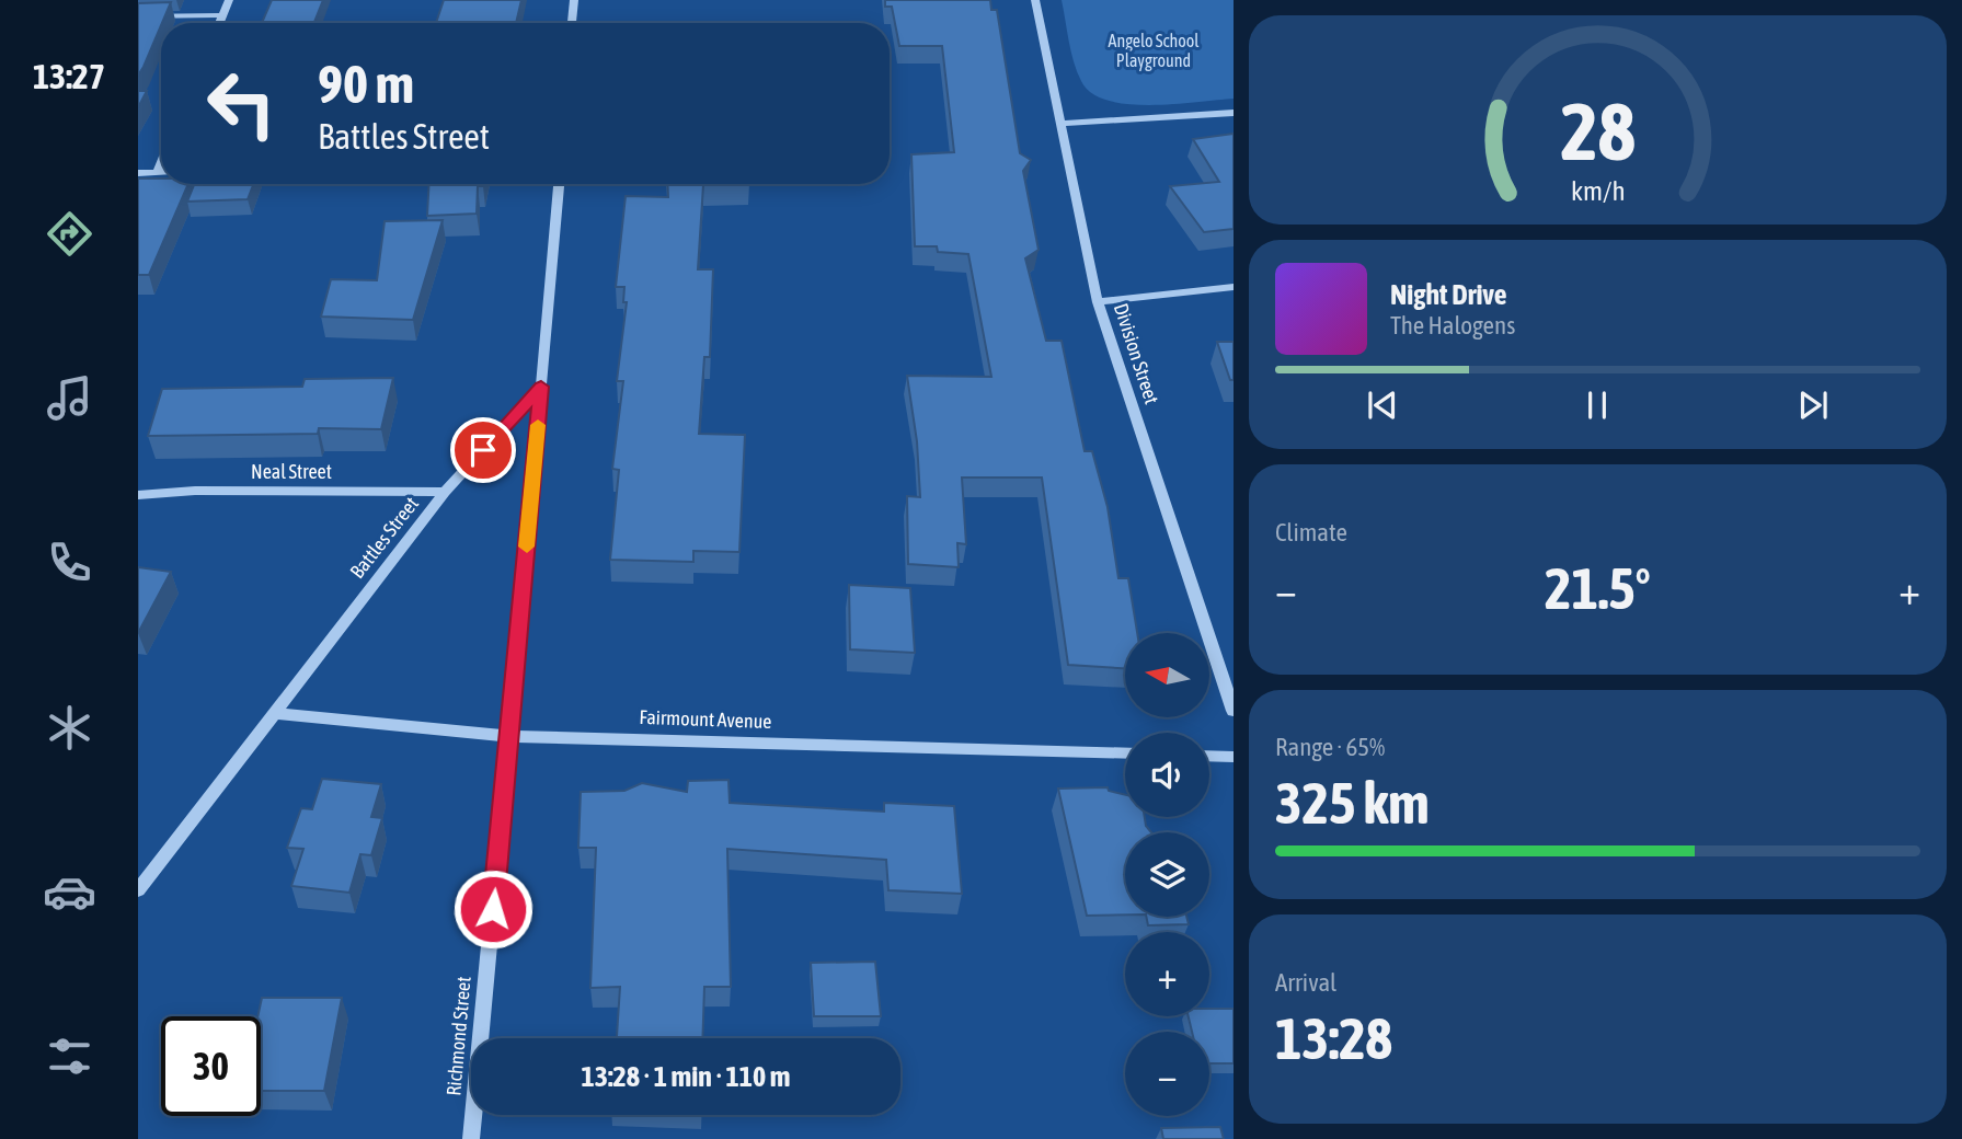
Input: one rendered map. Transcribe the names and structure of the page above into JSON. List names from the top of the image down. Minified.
{"streets":{"street":["Division Street","Neal Street","Battles Street","Fairmount Avenue","Richmond Street"]},"crossings":[["Neal Street","Battles Street"],["Battles Street","Fairmount Avenue"],["Battles Street","Richmond Street"],["Fairmount Avenue","Richmond Street"]],"parks":["Angelo School Playground"],"north":"left","page":{"tabs":"13:27","turn":["90 m","Battles Street"],"song":["Night Drive","The Halogens"],"tile":["Climate",["Range · 65%","325 km"],["Arrival","13:28"]],"heat":["−","21.5°","+"],"map_buttons":["+","−"],"limit":"30","trip":"13:28 · 1 min · 110 m","gauge":["28","km/h"]}}
